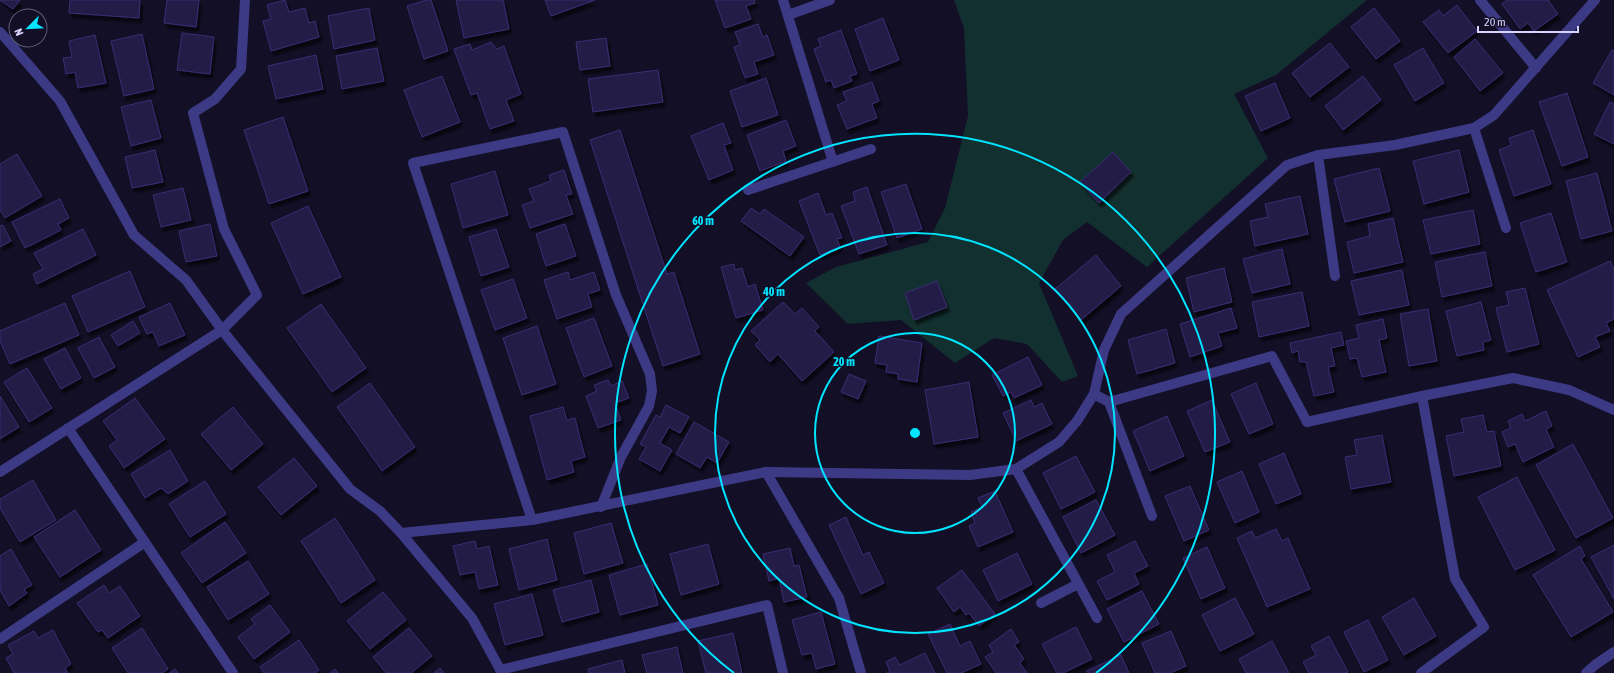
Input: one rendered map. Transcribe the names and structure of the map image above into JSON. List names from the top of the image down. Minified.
{"scale_bar":"20 m","north":"bottom left","rings":["60 m","40 m","20 m"]}
